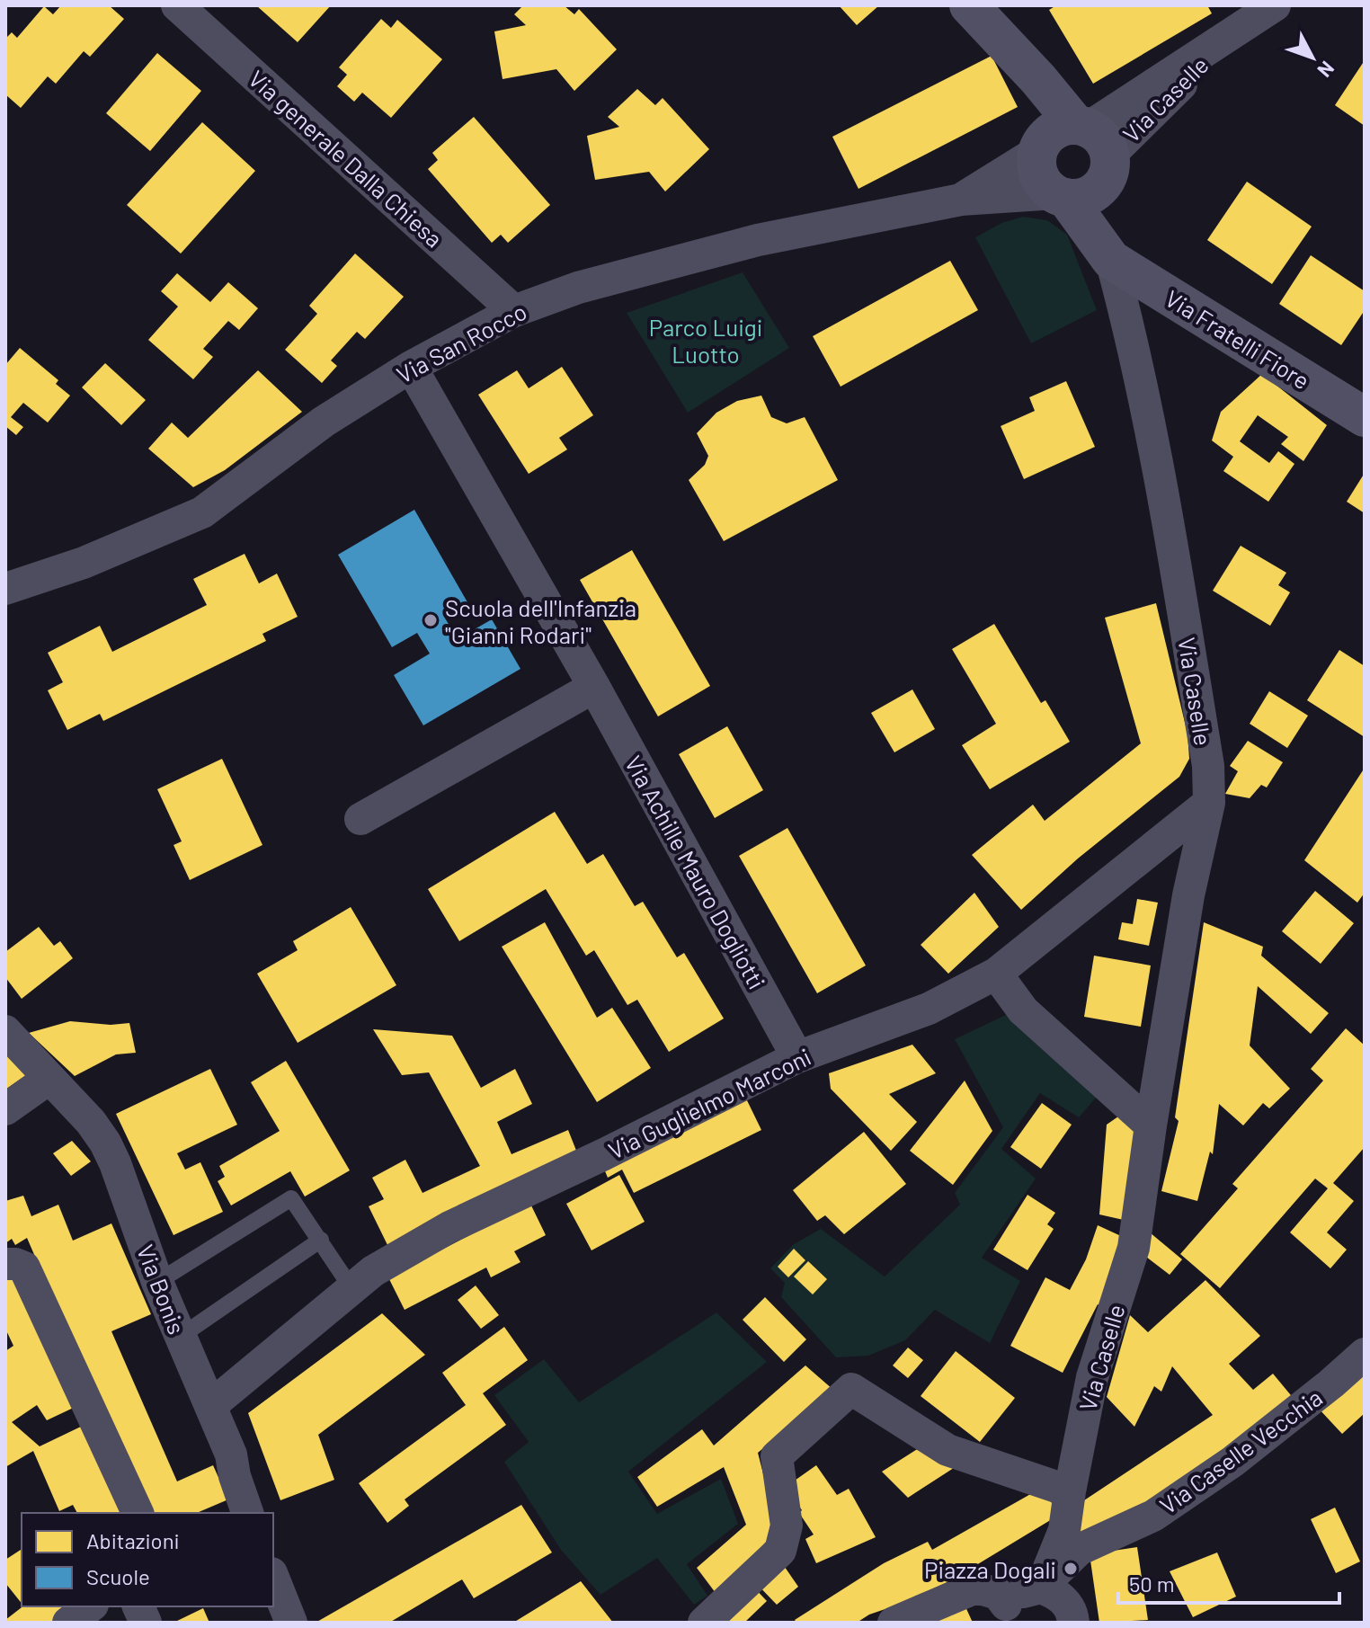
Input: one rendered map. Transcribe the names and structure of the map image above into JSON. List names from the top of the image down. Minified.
{"streets":{"street":["Via Caselle","Via generale Dalla Chiesa","Via Fratelli Fiore","Via San Rocco","Via Achille Mauro Dogliotti","Via Guglielmo Marconi","Via Bonis","Via Caselle Vecchia"]},"crossings":[["Via Caselle","Via Fratelli Fiore"],["Via Caselle","Via San Rocco"],["Via Caselle","Via Guglielmo Marconi"],["Via Caselle","Via Caselle Vecchia"],["Via generale Dalla Chiesa","Via San Rocco"],["Via San Rocco","Via Achille Mauro Dogliotti"],["Via Achille Mauro Dogliotti","Via Guglielmo Marconi"],["Via Guglielmo Marconi","Via Bonis"]],"parks":["Parco Luigi Luotto"],"places":["Scuola dell'Infanzia \"Gianni Rodari\"","Piazza Dogali"],"legend":["Abitazioni","Scuole"],"scale_bar":"50 m","north":"bottom right"}
